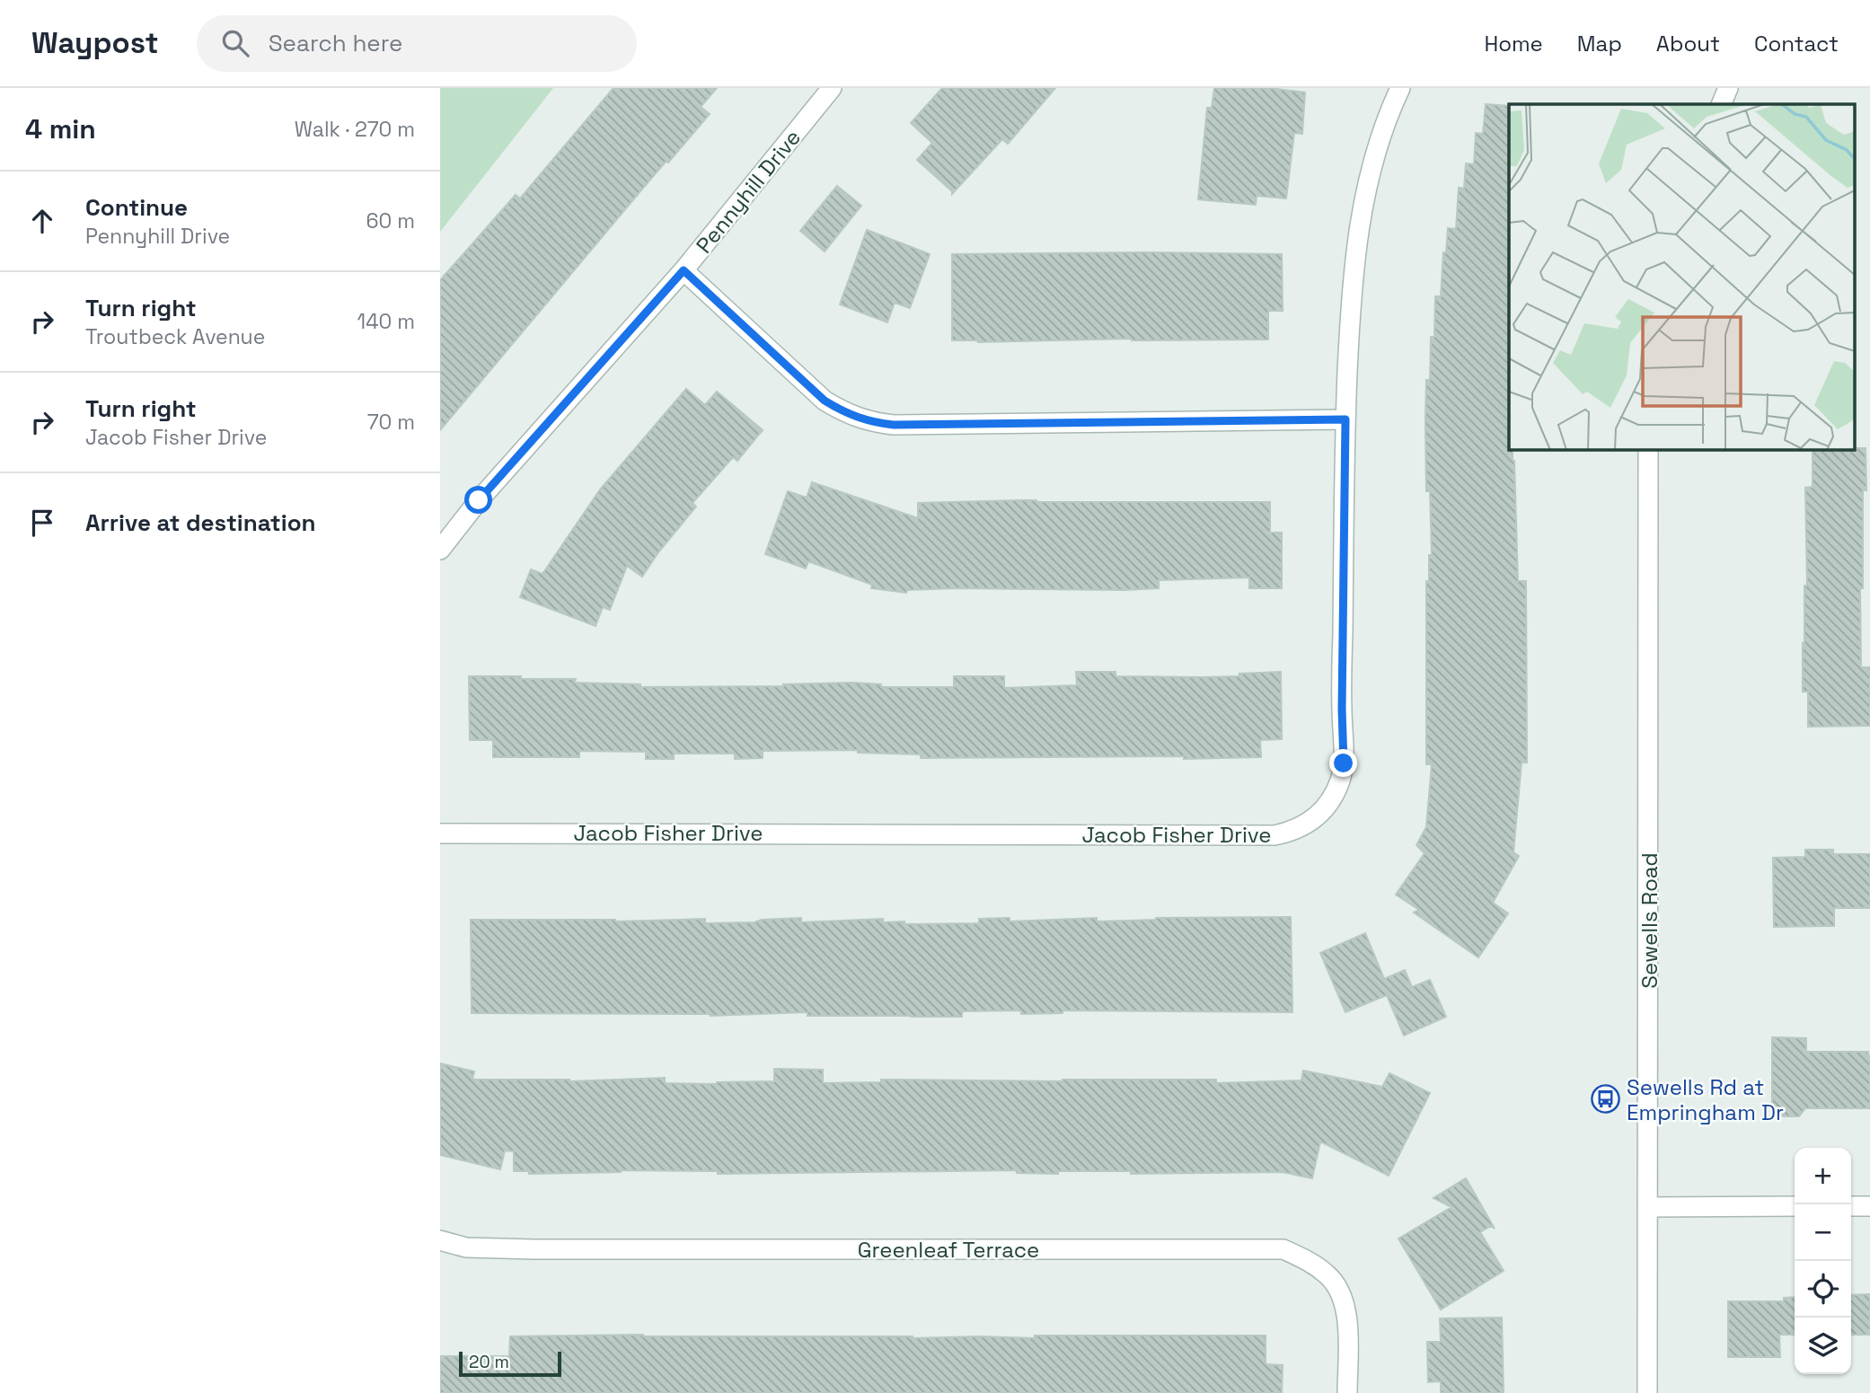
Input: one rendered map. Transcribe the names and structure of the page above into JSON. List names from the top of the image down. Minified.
{"streets":{"street":["Pennyhill Drive","Jacob Fisher Drive","Sewells Road","Greenleaf Terrace"]},"places":{"bus stop":["Sewells Rd at Empringham Dr"]},"scale_bar":"20 m","page":{"header":"Waypost","search":"Search here","nav":["Home","Map","About","Contact"],"heading":["4 min","Walk · 270 m"],"list":[["Continue","Pennyhill Drive","60 m"],["Turn right","Troutbeck Avenue","140 m"],["Turn right","Jacob Fisher Drive","70 m"],"Arrive at destination"],"map_buttons":["+","−"],"scale":"20 m"}}
